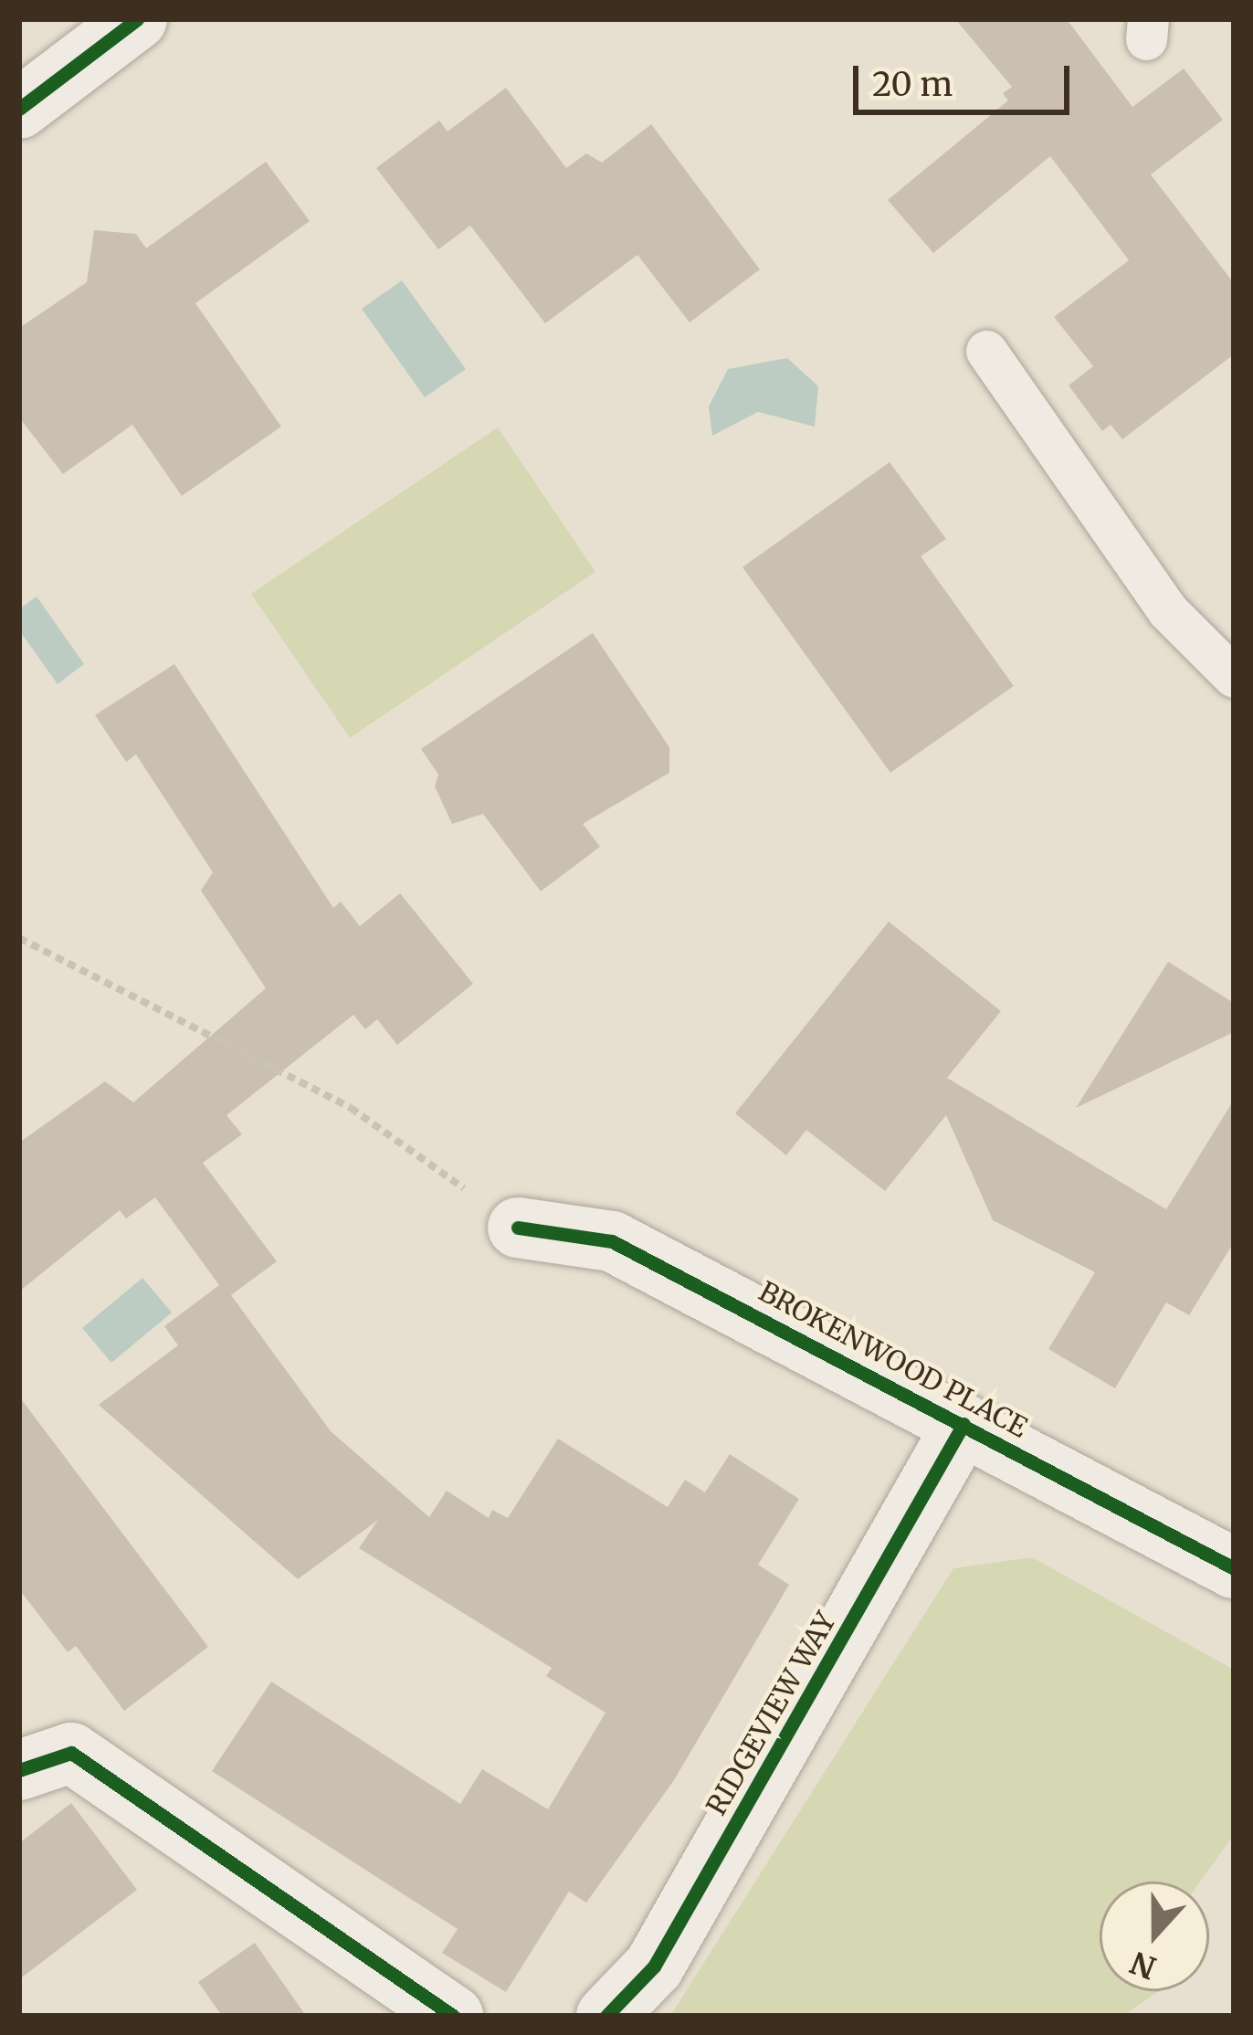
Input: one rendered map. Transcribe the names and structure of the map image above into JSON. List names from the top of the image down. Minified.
{"streets":{"street":["BROKENWOOD PLACE","RIDGEVIEW WAY"]},"crossings":[["BROKENWOOD PLACE","RIDGEVIEW WAY"]],"scale_bar":"20 m","north":"bottom"}
